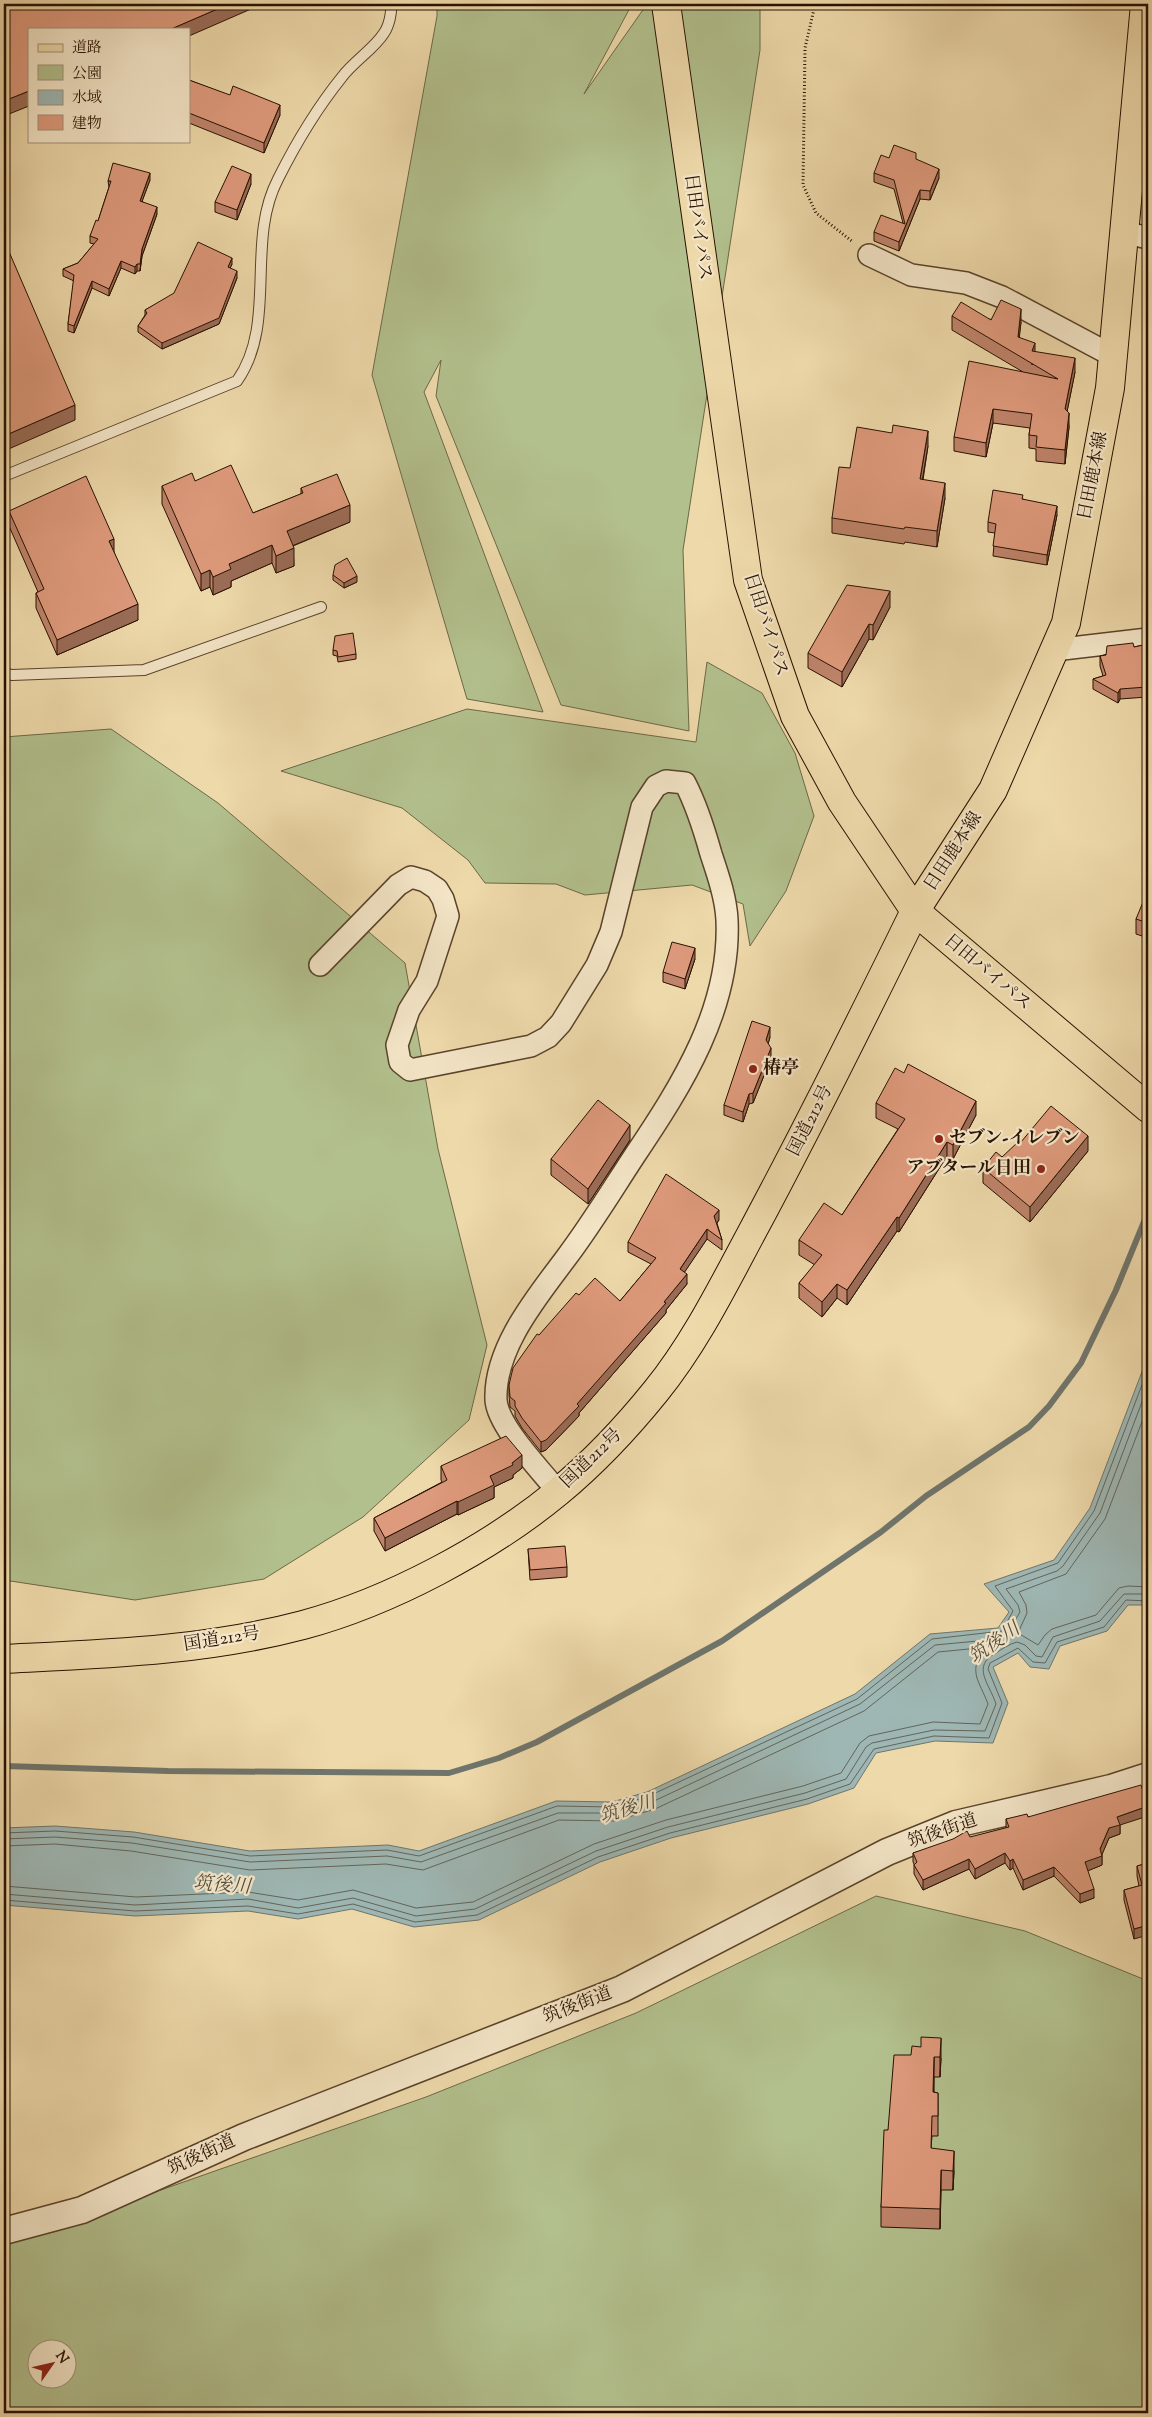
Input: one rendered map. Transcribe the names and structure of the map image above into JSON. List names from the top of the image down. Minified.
{"streets":{"main road":["日田バイパス","日田鹿本線","国道212号"],"street":["筑後街道"]},"crossings":[["日田バイパス","日田鹿本線"],["日田バイパス","国道212号"],["日田鹿本線","国道212号"]],"water":["筑後川"],"places":["椿亭","セブン-イレブン","アブタール日田"],"legend":["道路","公園","水域","建物"],"north":"top right"}
